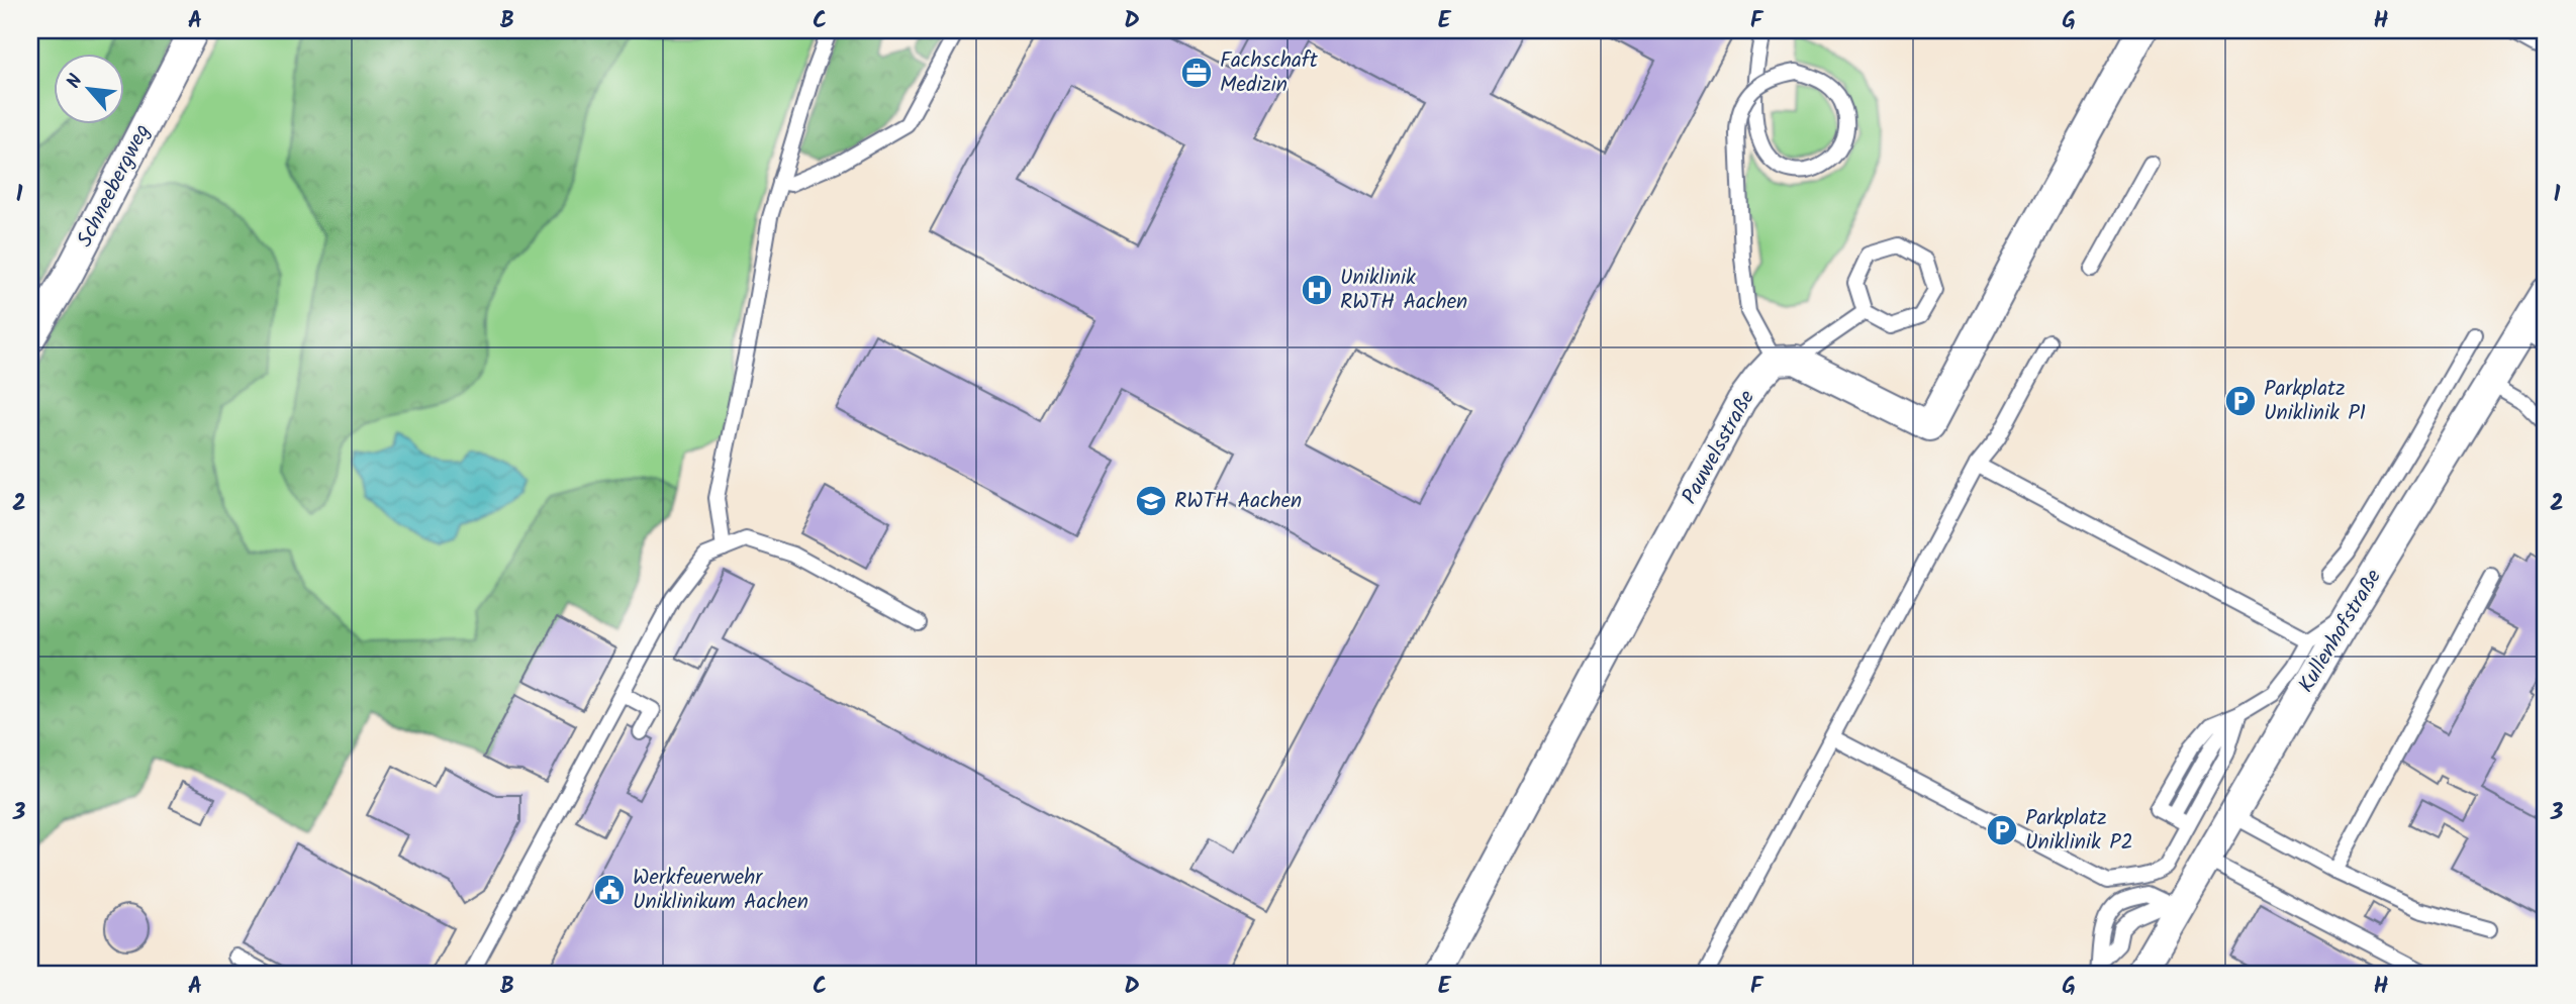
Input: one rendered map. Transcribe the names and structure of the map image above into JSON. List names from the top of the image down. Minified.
{"streets":{"street":["Schneebergweg","Pauwelsstraße","Kullenhofstraße"]},"places":{"office":["Fachschaft Medizin"],"hospital":["Uniklinik RWTH Aachen"],"parking":["Parkplatz Uniklinik P1","Parkplatz Uniklinik P2"],"school or university":["RWTH Aachen"],"public building":["Werkfeuerwehr Uniklinikum Aachen"]},"north":"top left","grid":{"columns":["A","B","C","D","E","F","G","H"],"rows":["1","2","3"]}}
